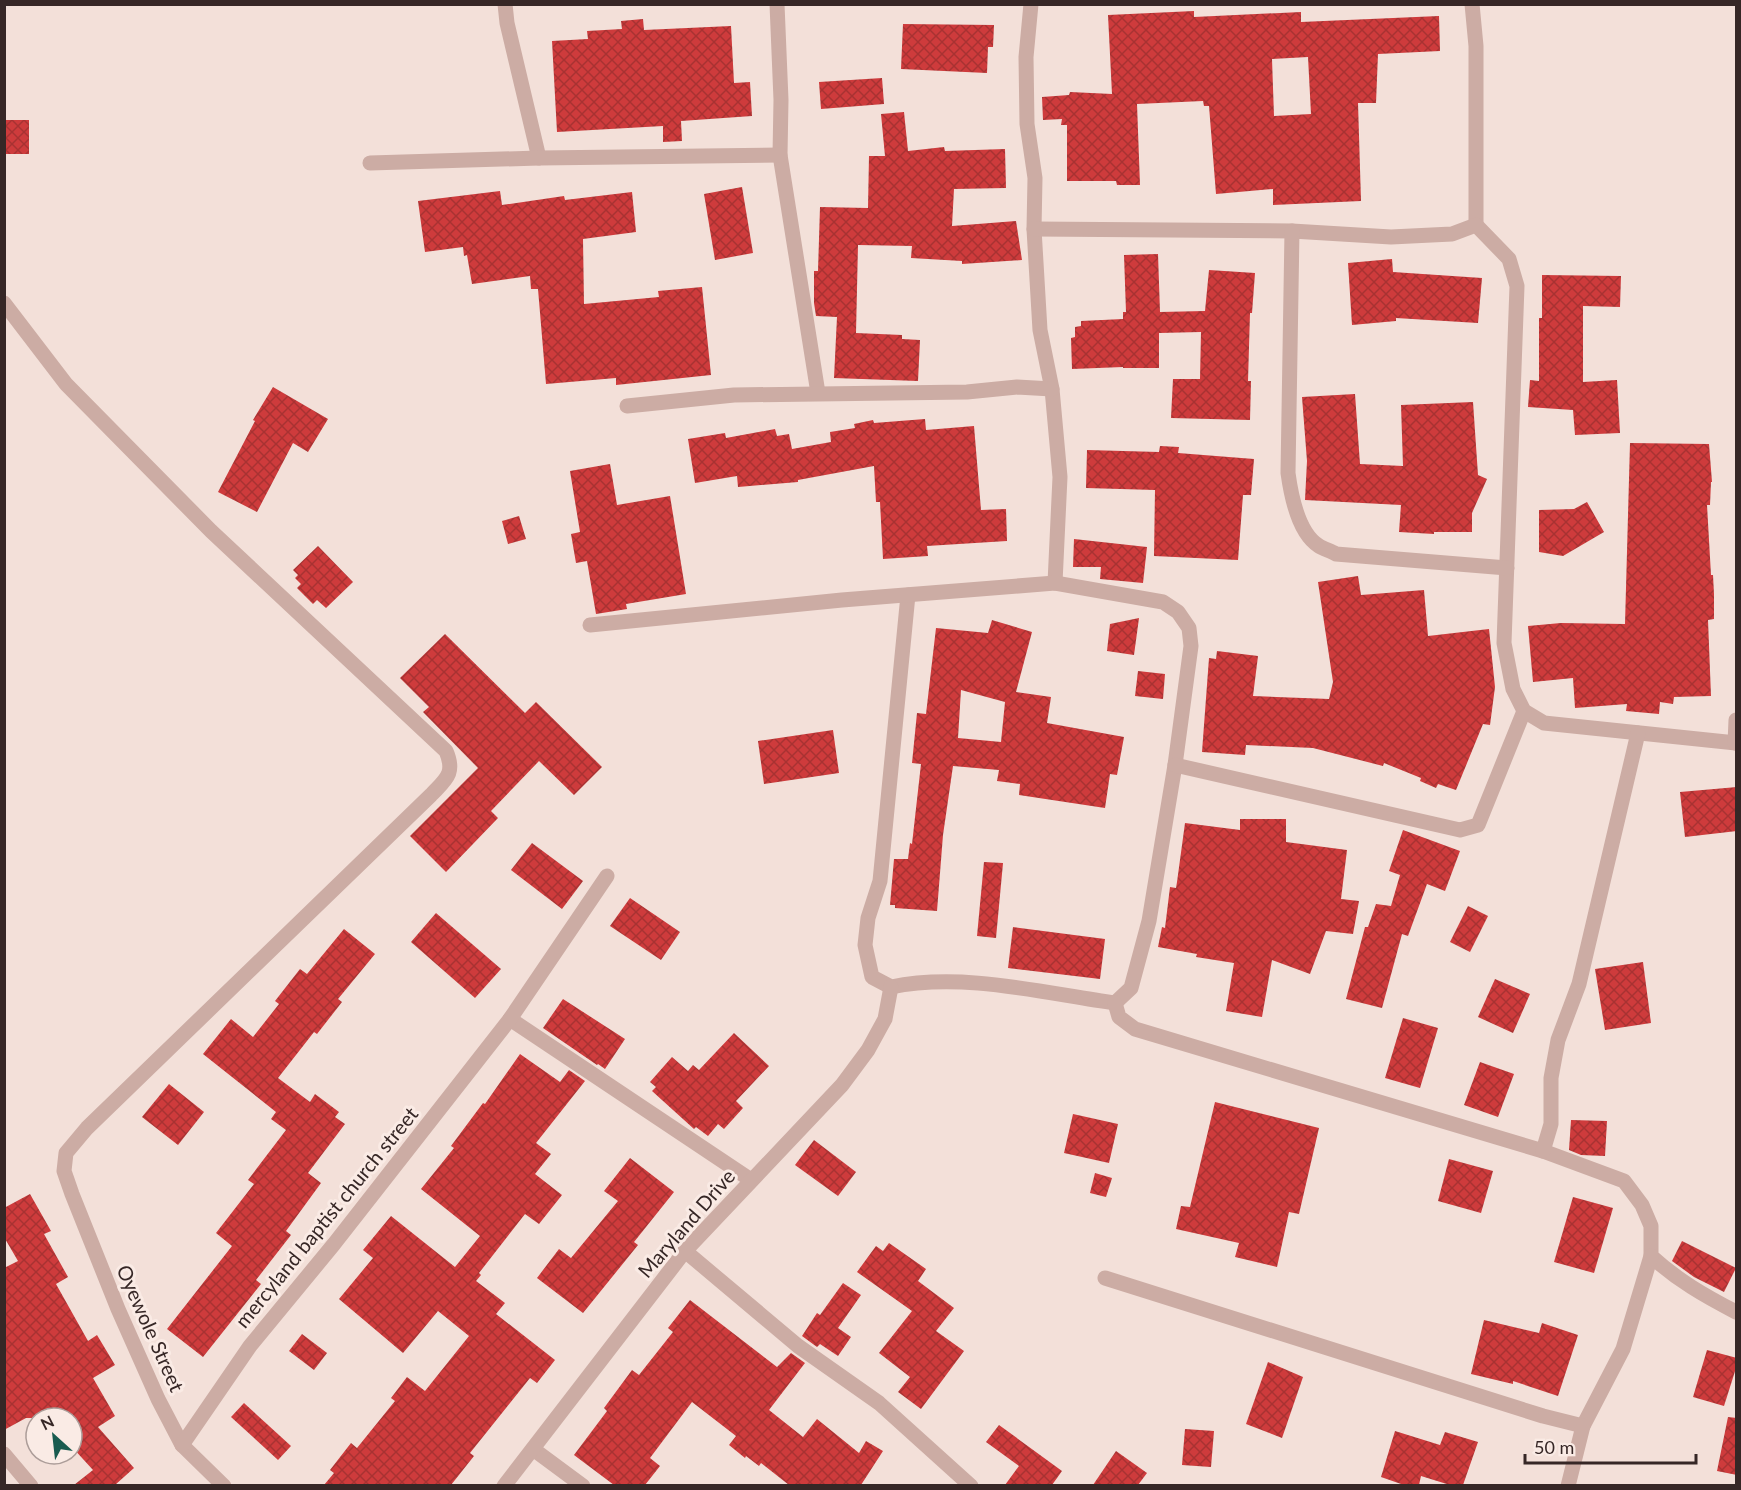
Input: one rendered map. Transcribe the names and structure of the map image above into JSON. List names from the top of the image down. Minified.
{"streets":{"street":["mercyland baptist church street","Maryland Drive","Oyewole Street"]},"crossings":[["mercyland baptist church street","Oyewole Street"]],"scale_bar":"50 m","north":"top left"}
